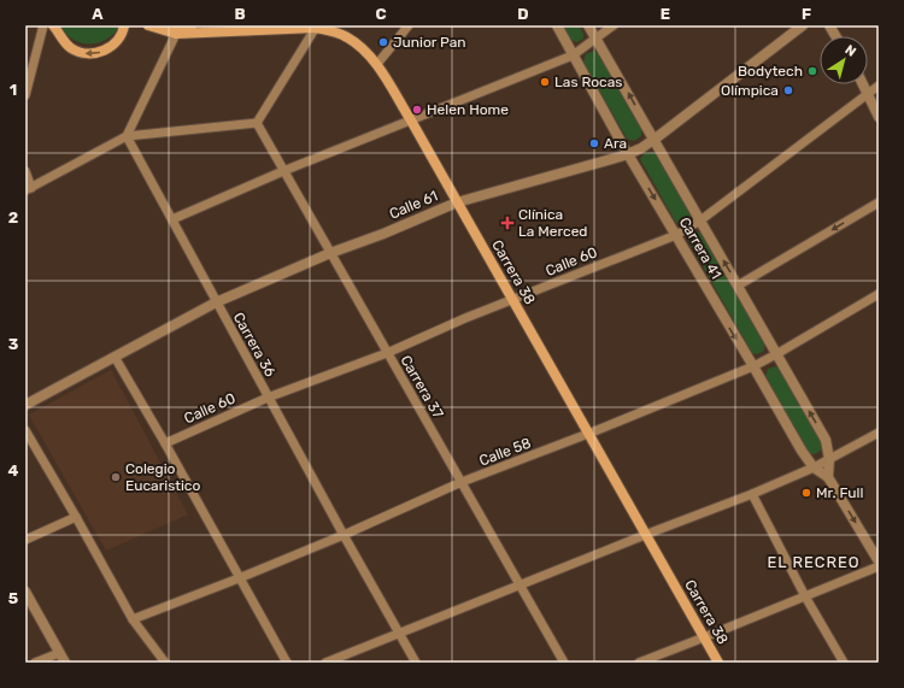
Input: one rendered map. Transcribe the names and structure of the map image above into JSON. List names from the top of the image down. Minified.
{"streets":{"main road":["Carrera 38"],"street":["Calle 61","Carrera 41","Calle 60","Carrera 36","Carrera 37","Calle 58"]},"crossings":[["Calle 61","Carrera 41"],["Calle 61","Carrera 38"],["Calle 61","Carrera 36"],["Calle 61","Carrera 37"],["Carrera 41","Calle 60"],["Carrera 41","Calle 58"],["Calle 60","Carrera 38"],["Calle 60","Carrera 36"],["Calle 60","Carrera 37"],["Carrera 38","Calle 58"],["Carrera 36","Calle 58"],["Carrera 37","Calle 58"]],"districts":["EL RECREO"],"places":{"other":["Junior Pan","Bodytech","Las Rocas","Olímpica","Helen Home","Ara","Colegio Eucaristico","Mr. Full"],"health":["Clínica La Merced"]},"north":"top right","grid":{"columns":["A","B","C","D","E","F"],"rows":["1","2","3","4","5"]}}
